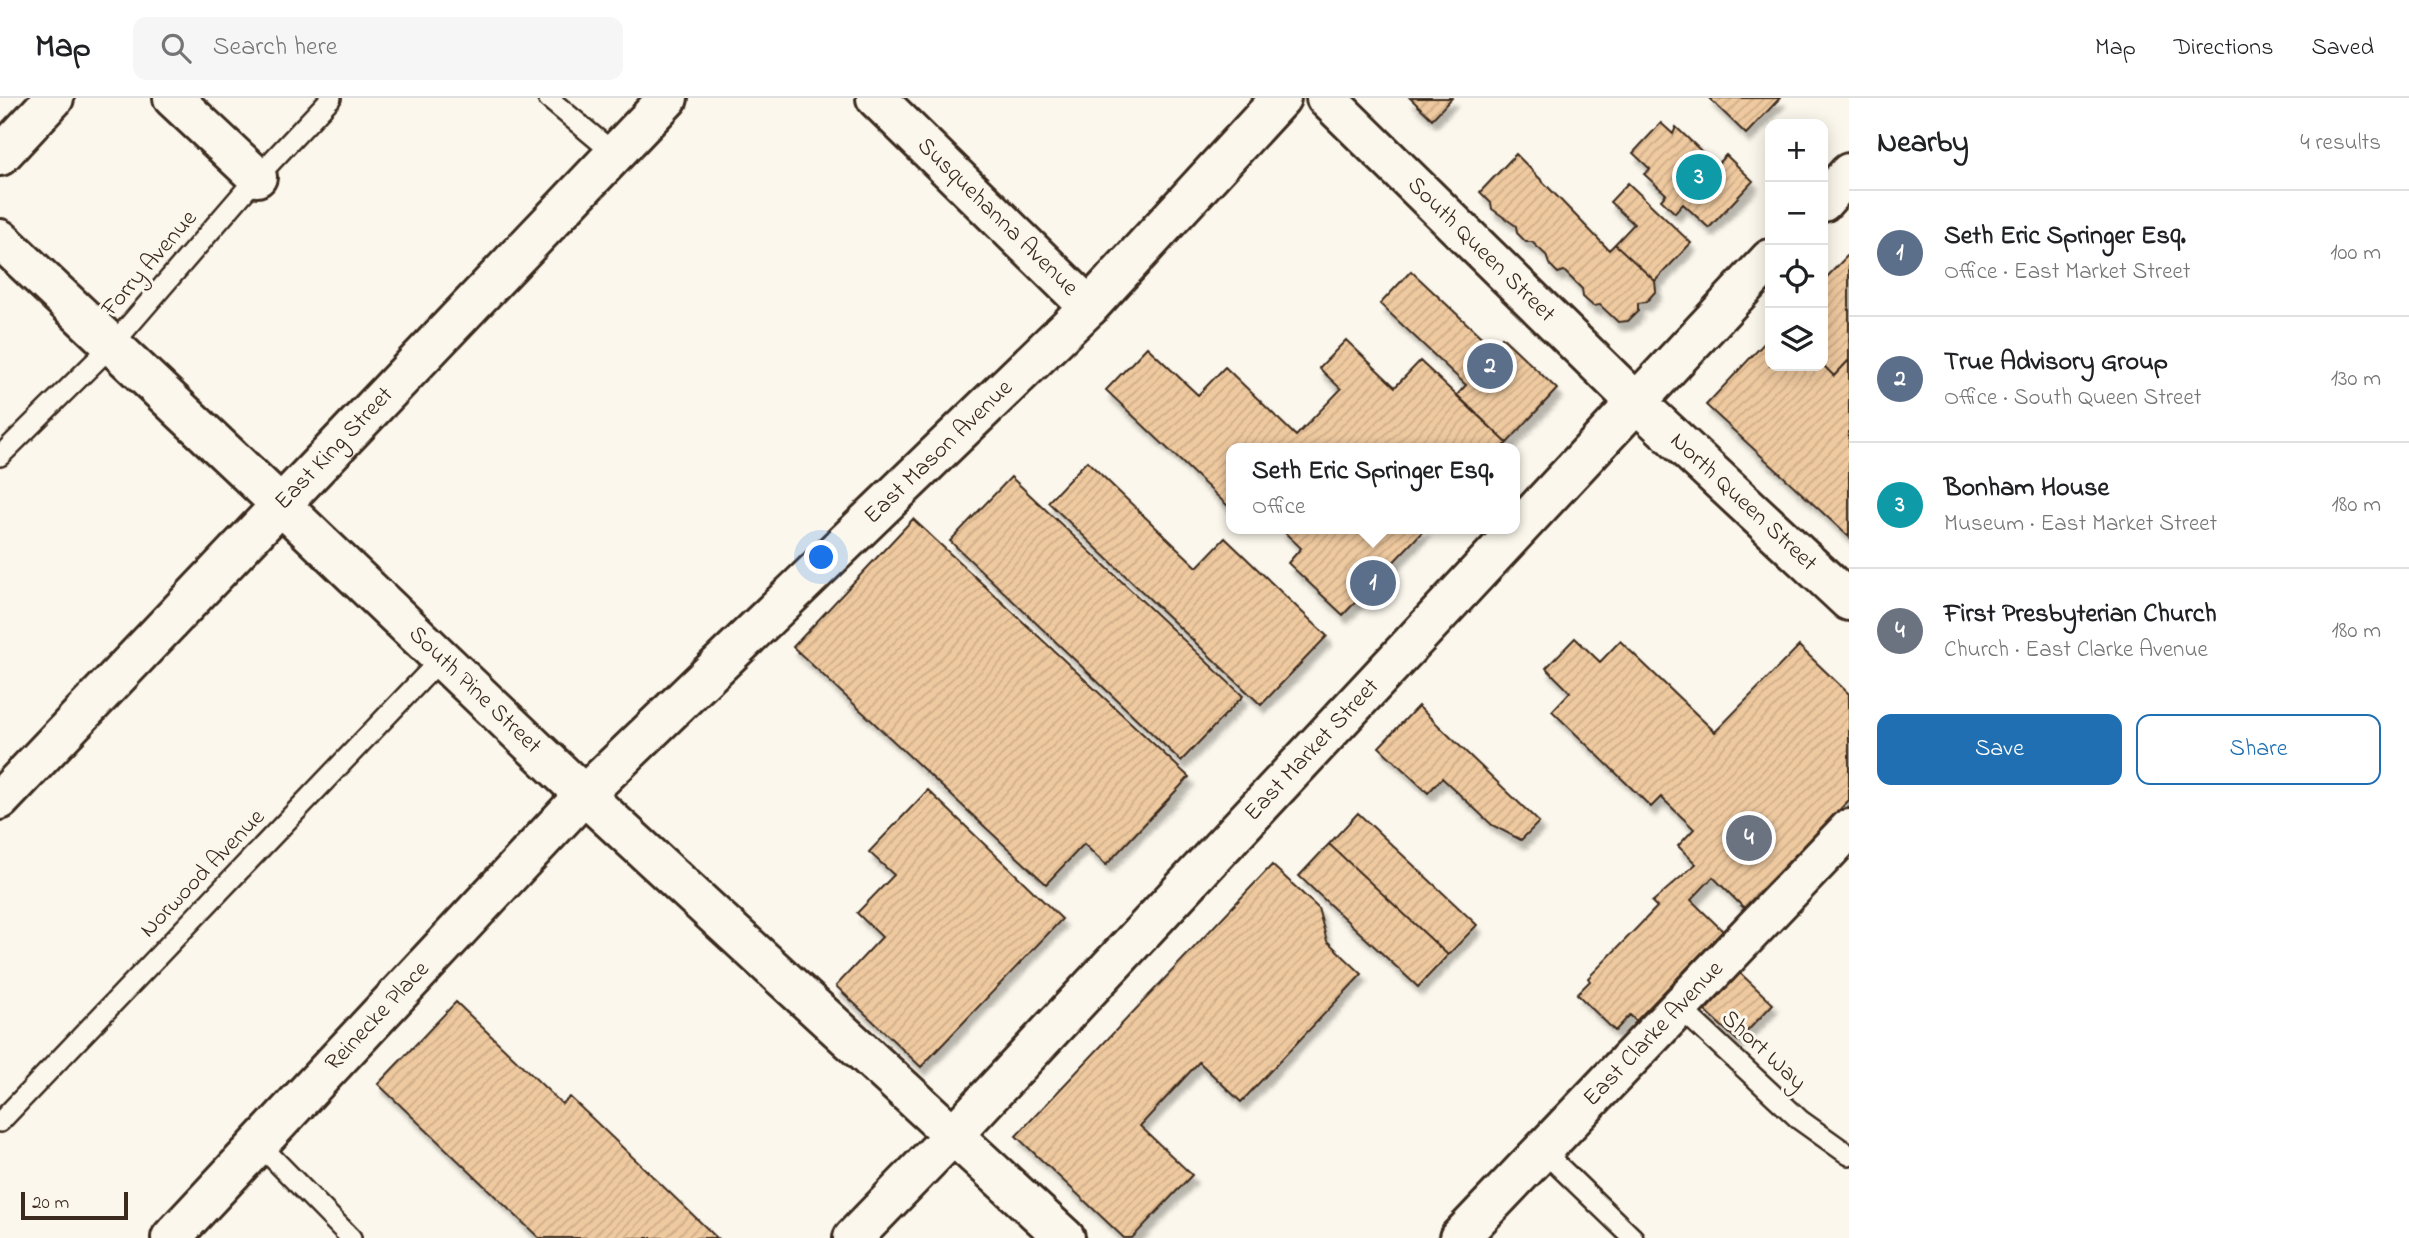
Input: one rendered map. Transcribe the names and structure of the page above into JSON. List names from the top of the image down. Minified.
{"streets":{"street":["Susquehanna Avenue","South Queen Street","East King Street","East Mason Avenue","North Queen Street","South Pine Street","East Market Street","Reinecke Place","East Clarke Avenue"],"lane":["Forry Avenue","Norwood Avenue","Short Way"]},"crossings":[["Susquehanna Avenue","East Mason Avenue"],["South Queen Street","North Queen Street"],["South Queen Street","East Market Street"],["Forry Avenue","South Pine Street"],["East King Street","South Pine Street"],["East Mason Avenue","South Pine Street"],["East Mason Avenue","Reinecke Place"],["North Queen Street","East Market Street"],["South Pine Street","East Market Street"],["South Pine Street","Norwood Avenue"],["South Pine Street","Reinecke Place"],["East Clarke Avenue","Short Way"]],"scale_bar":"20 m","page":{"header":"Map","search":"Search here","nav":["Map","Directions","Saved"],"heading":["Nearby","4 results"],"map_buttons":["+","−"],"pins":["3","2","1","4"],"list":[{"mark":"1","name":"Seth Eric Springer Esq.","note":"Office · East Market Street","value":"100 m"},{"mark":"2","name":"True Advisory Group","note":"Office · South Queen Street","value":"130 m"},{"mark":"3","name":"Bonham House","note":"Museum · East Market Street","value":"180 m"},{"mark":"4","name":"First Presbyterian Church","note":"Church · East Clarke Avenue","value":"180 m"}],"popup":["Seth Eric Springer Esq.","Office"],"buttons":["Save","Share"],"scale":"20 m"}}
